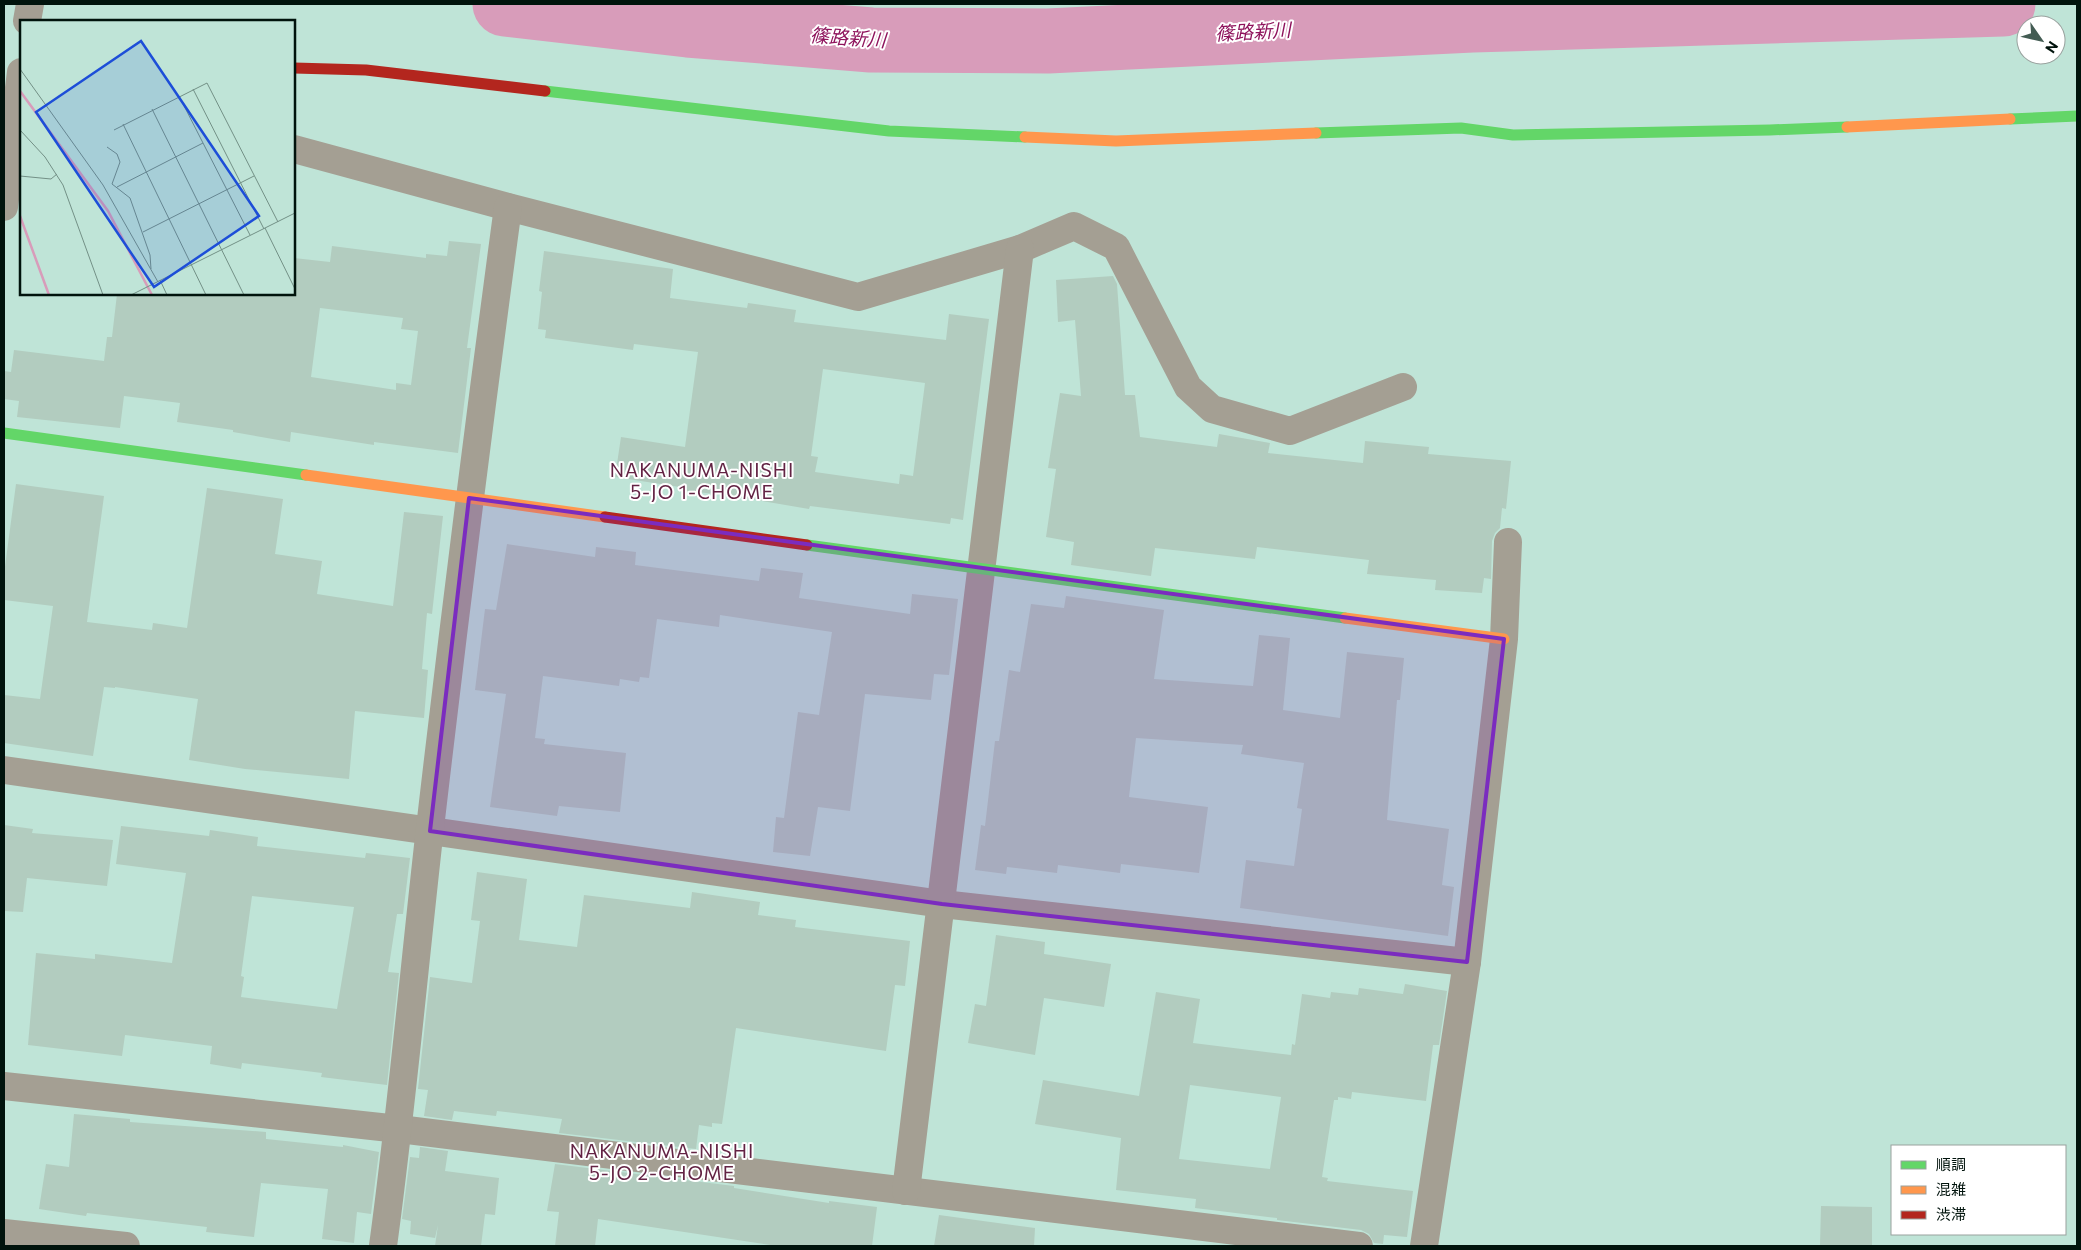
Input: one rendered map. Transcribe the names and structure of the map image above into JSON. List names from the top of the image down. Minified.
{"districts":["NAKANUMA-NISHI 5-JO 1-CHOME","NAKANUMA-NISHI 5-JO 2-CHOME"],"water":["篠路新川"],"legend":["順調","混雑","渋滞"],"north":"bottom right"}
